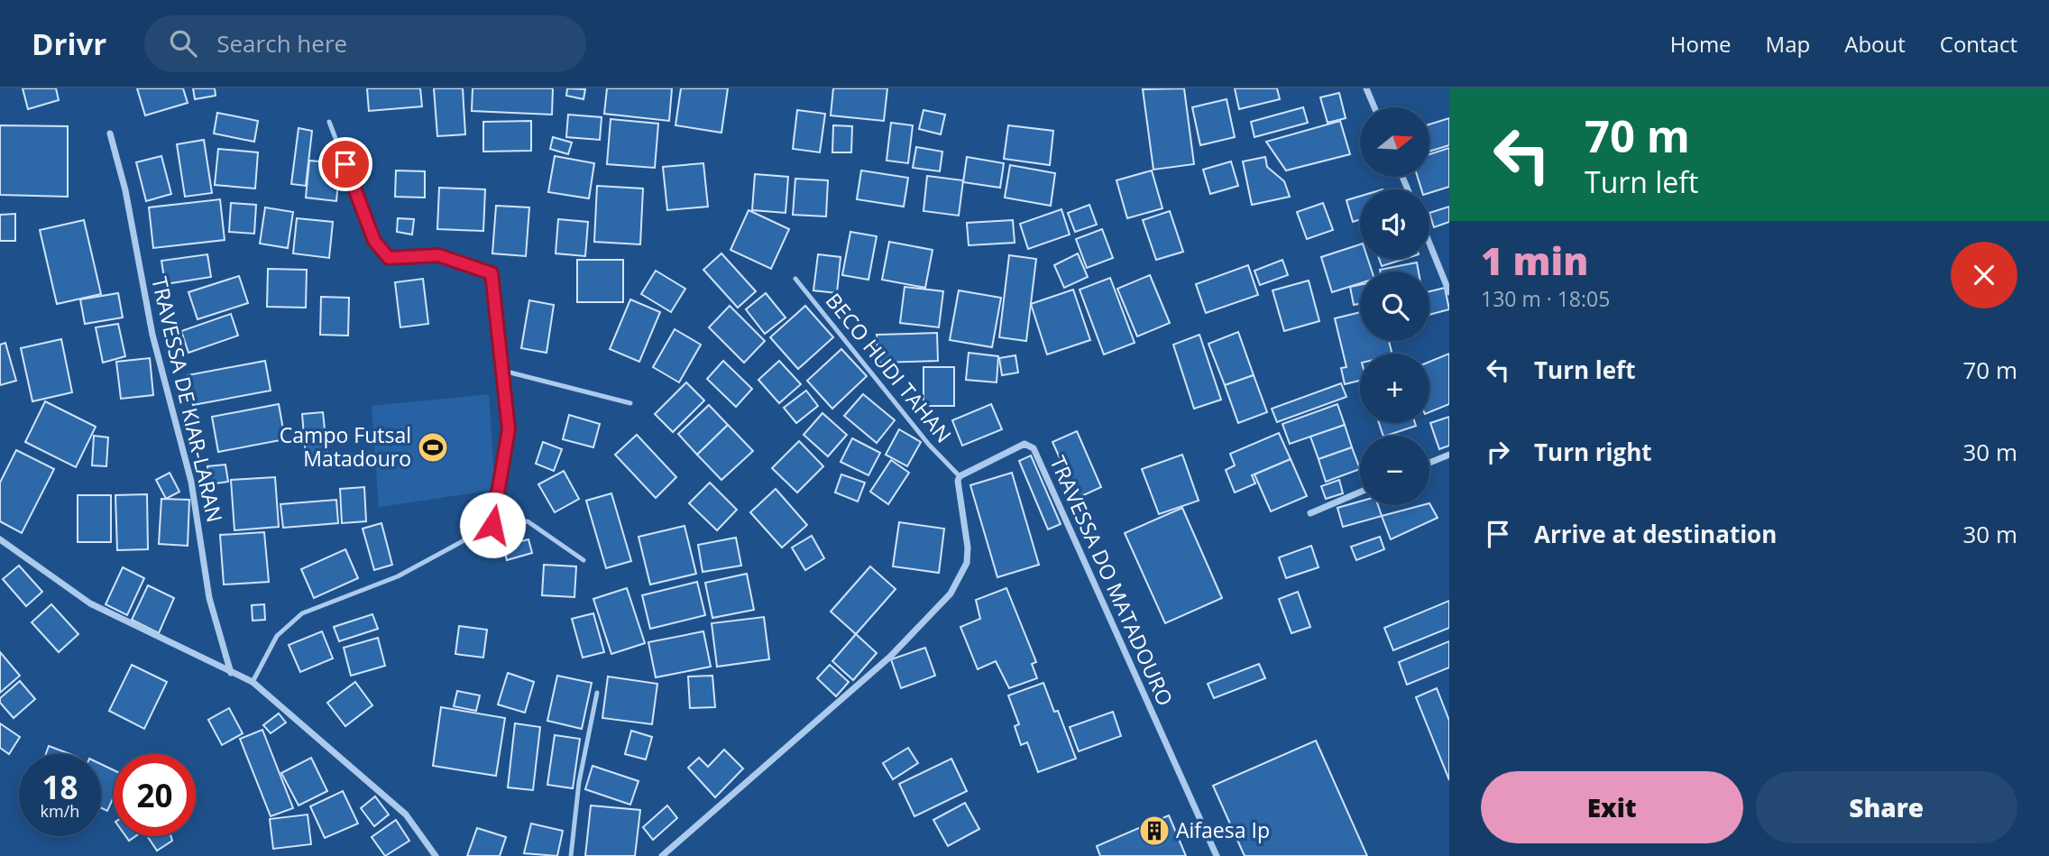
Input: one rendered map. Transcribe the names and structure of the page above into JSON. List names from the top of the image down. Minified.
{"streets":{"street":["TRAVESSA DE KIAR-LARAN","TRAVESSA DO MATADOURO"],"lane":["BECO HUDI TAHAN"]},"crossings":[["BECO HUDI TAHAN","TRAVESSA DO MATADOURO"]],"places":{"sports":["Campo Futsal Matadouro"],"building":["Aifaesa Ip"]},"north":"right","page":{"header":"Drivr","search":"Search here","nav":["Home","Map","About","Contact"],"turn":["70 m","Turn left"],"map_buttons":["+","−"],"heading":["1 min","130 m · 18:05"],"list":[{"name":"Turn left","value":"70 m"},{"name":"Turn right","value":"30 m"},{"name":"Arrive at destination","value":"30 m"}],"speed":"18 km/h","limit":"20","buttons":["Exit","Share"]}}
